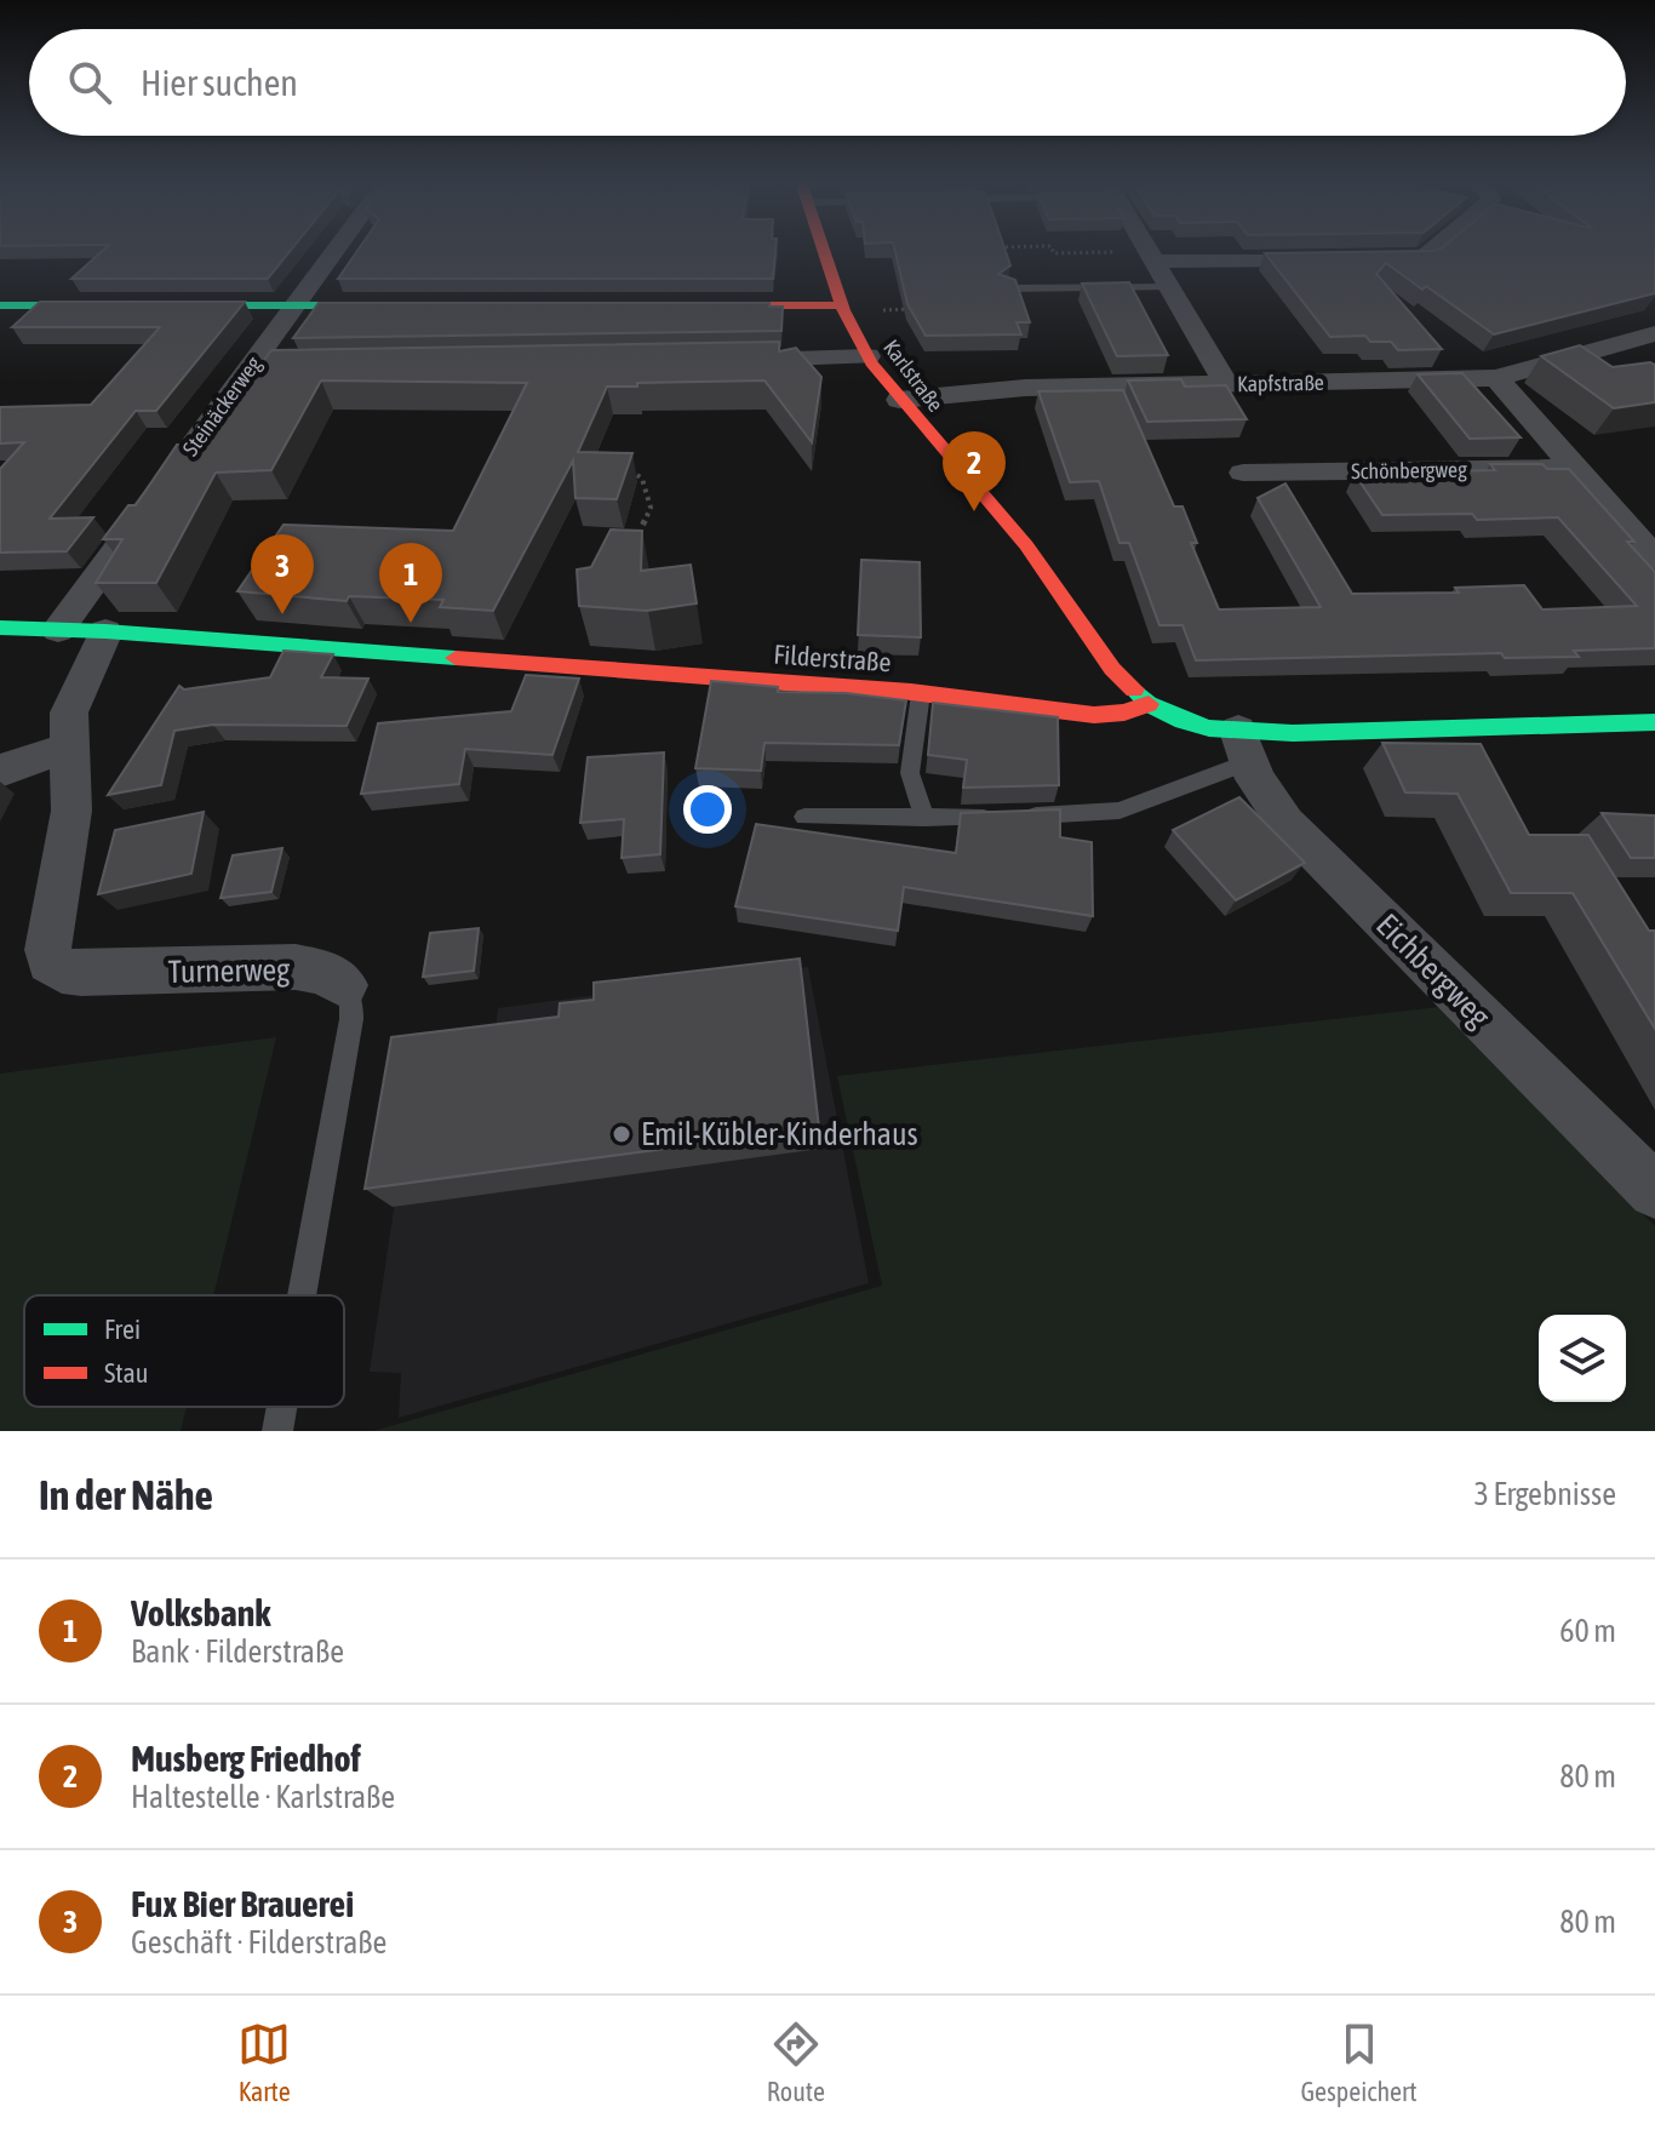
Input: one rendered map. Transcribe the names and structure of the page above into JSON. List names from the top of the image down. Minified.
{"streets":{"street":["Karlstraße","Kapfstraße","Steinäckerweg","Schönbergweg","Filderstraße","Turnerweg","Eichbergweg"]},"crossings":[["Karlstraße","Kapfstraße"],["Karlstraße","Filderstraße"],["Steinäckerweg","Filderstraße"],["Filderstraße","Turnerweg"]],"places":["Emil-Kübler-Kinderhaus"],"legend":["Frei","Stau"],"page":{"search":"Hier suchen","pins":["2","3","1"],"heading":["In der Nähe","3 Ergebnisse"],"list":[{"mark":"1","name":"Volksbank","note":"Bank · Filderstraße","value":"60 m"},{"mark":"2","name":"Musberg Friedhof","note":"Haltestelle · Karlstraße","value":"80 m"},{"mark":"3","name":"Fux Bier Brauerei","note":"Geschäft · Filderstraße","value":"80 m"}],"nav":["Karte","Route","Gespeichert"]}}
